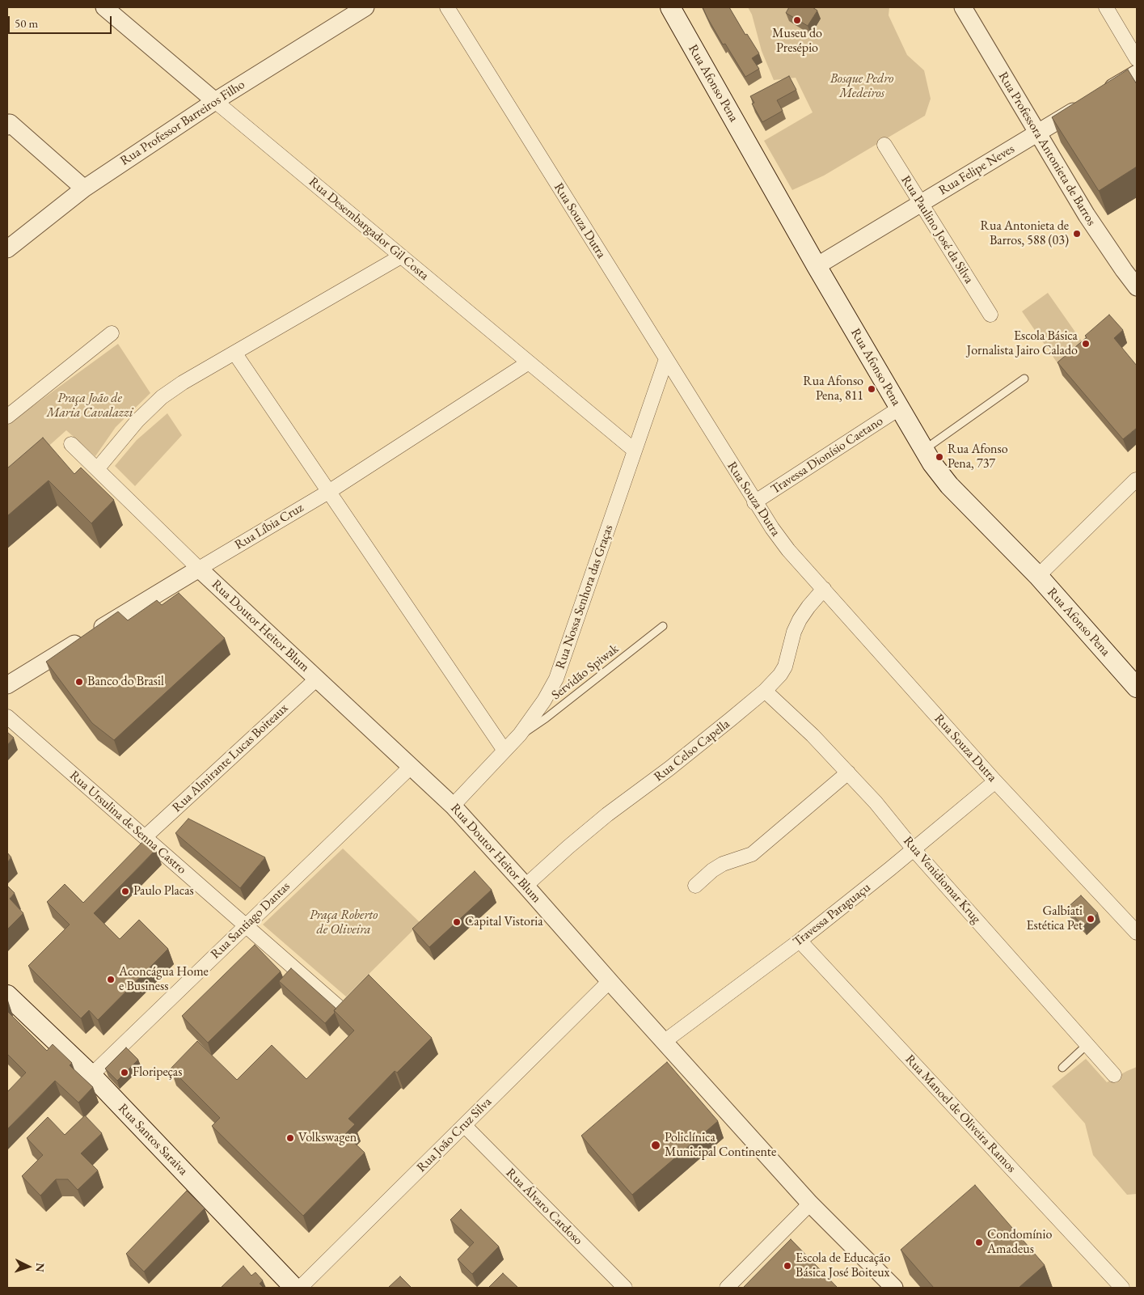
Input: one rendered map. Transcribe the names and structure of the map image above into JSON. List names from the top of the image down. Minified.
{"streets":{"main road":["Rua Afonso Pena","Rua Santos Saraiva"],"street":["Rua Professor Barreiros Filho","Rua Professora Antonieta de Barros","Rua Felipe Neves","Rua Souza Dutra","Rua Desembargador Gil Costa","Rua Paulino José da Silva","Travessa Dionísio Caetano","Rua Líbia Cruz","Rua Nossa Senhora das Graças","Rua Doutor Heitor Blum","Rua Celso Capella","Rua Almirante Lucas Boiteaux","Rua Ursulina de Senna Castro","Rua Venidiomar Krug","Travessa Paraguaçu","Rua Santiago Dantas","Rua Manoel de Oliveira Ramos","Rua João Cruz Silva","Rua Álvaro Cardoso"],"lane":["Servidão Spiwak"]},"crossings":[["Rua Afonso Pena","Rua Felipe Neves"],["Rua Afonso Pena","Travessa Dionísio Caetano"],["Rua Professor Barreiros Filho","Rua Desembargador Gil Costa"],["Rua Professora Antonieta de Barros","Rua Felipe Neves"],["Rua Felipe Neves","Rua Paulino José da Silva"],["Rua Souza Dutra","Travessa Dionísio Caetano"],["Rua Souza Dutra","Rua Nossa Senhora das Graças"],["Rua Souza Dutra","Rua Celso Capella"],["Rua Souza Dutra","Travessa Paraguaçu"],["Rua Desembargador Gil Costa","Rua Líbia Cruz"],["Rua Desembargador Gil Costa","Rua Nossa Senhora das Graças"],["Rua Líbia Cruz","Rua Doutor Heitor Blum"],["Rua Nossa Senhora das Graças","Rua Doutor Heitor Blum"],["Rua Nossa Senhora das Graças","Servidão Spiwak"],["Rua Doutor Heitor Blum","Rua Celso Capella"],["Rua Doutor Heitor Blum","Rua Almirante Lucas Boiteaux"],["Rua Doutor Heitor Blum","Travessa Paraguaçu"],["Rua Doutor Heitor Blum","Rua Santiago Dantas"],["Rua Doutor Heitor Blum","Rua João Cruz Silva"],["Rua Celso Capella","Rua Venidiomar Krug"],["Rua Almirante Lucas Boiteaux","Rua Ursulina de Senna Castro"],["Rua Ursulina de Senna Castro","Rua Santiago Dantas"],["Rua Venidiomar Krug","Travessa Paraguaçu"],["Travessa Paraguaçu","Rua Manoel de Oliveira Ramos"],["Rua Santiago Dantas","Rua Santos Saraiva"],["Rua João Cruz Silva","Rua Álvaro Cardoso"]],"parks":["Bosque Pedro Medeiros","Praça João de Maria Cavalazzi","Praça Roberto de Oliveira"],"places":["Museu do Presépio","Rua Antonieta de Barros, 588 (03)","Escola Básica Jornalista Jairo Calado","Rua Afonso Pena, 811","Rua Afonso Pena, 737","Banco do Brasil","Paulo Placas","Galbiati Estética Pet","Capital Vistoria","Aconcágua Home e Business","Floripeças","Volkswagen","Policlínica Municipal Continente","Condomínio Amadeus","Escola de Educação Básica José Boiteux"],"scale_bar":"50 m","north":"right"}
